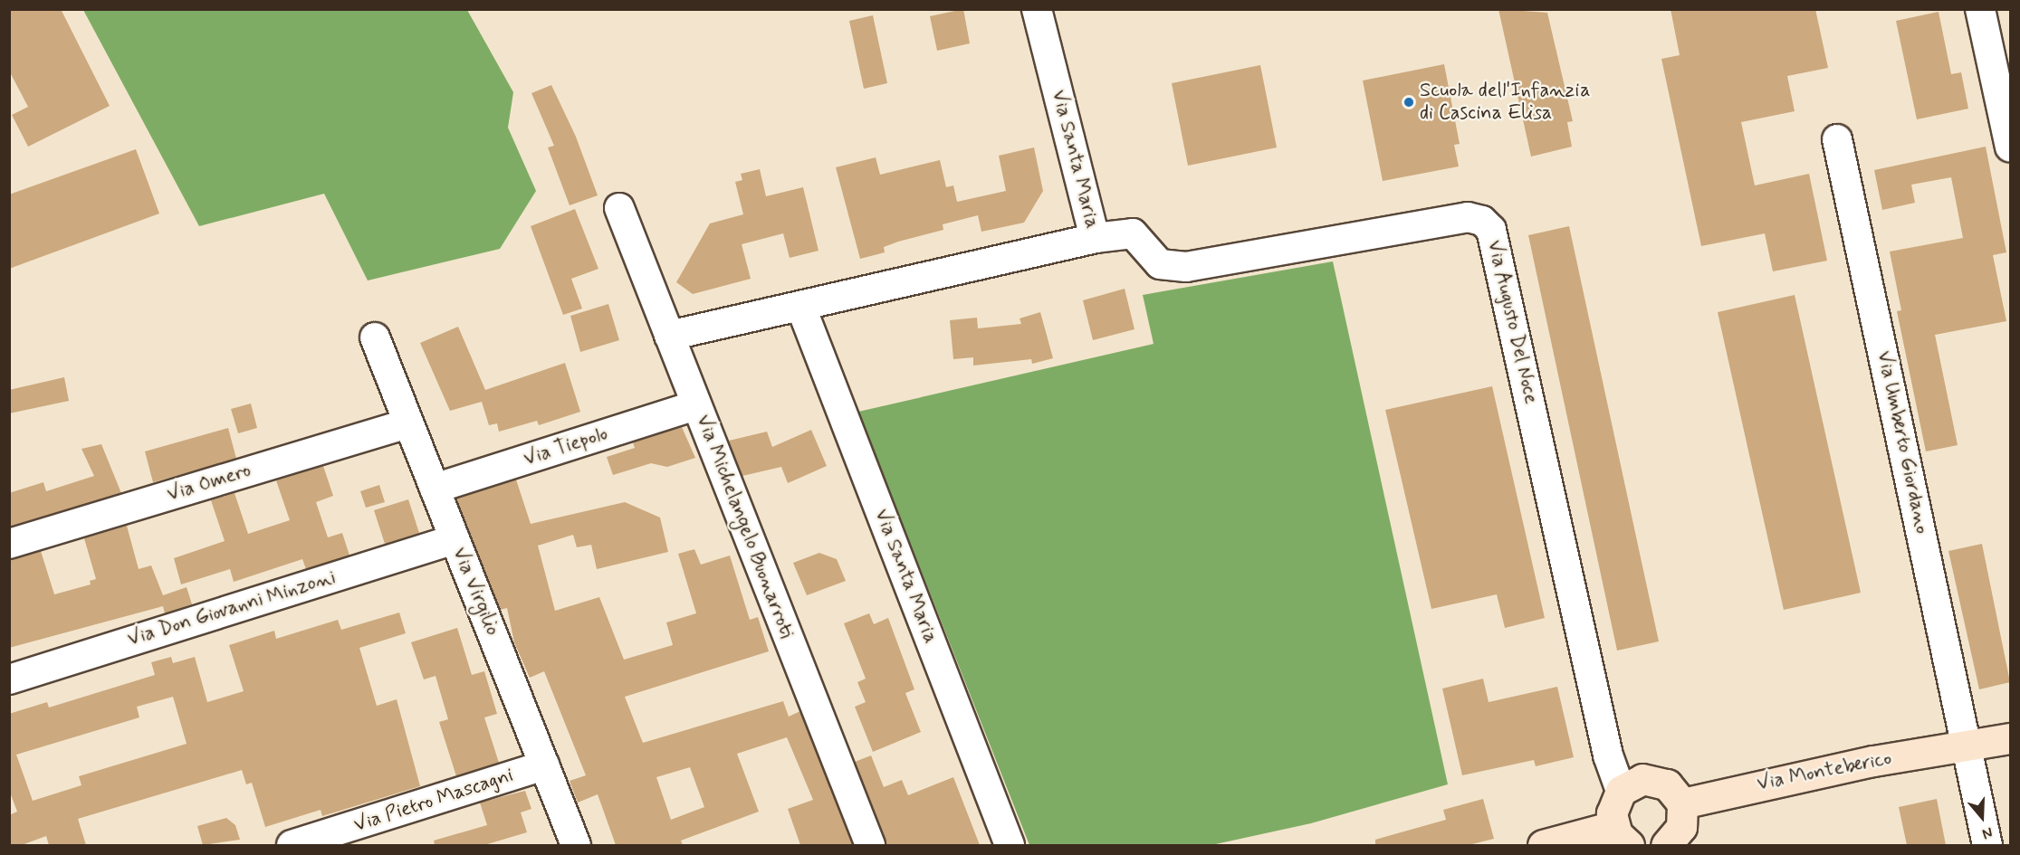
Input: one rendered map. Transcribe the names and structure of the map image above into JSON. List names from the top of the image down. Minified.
{"streets":{"street":["Via Santa Maria","Via Augusto Del Noce","Via Umberto Giordano","Via Tiepolo","Via Omero","Via Michelangelo Buonarroti","Via Virgilio","Via Don Giovanni Minzoni","Via Monteberico","Via Pietro Mascagni"]},"crossings":[["Via Santa Maria","Via Augusto Del Noce"],["Via Santa Maria","Via Michelangelo Buonarroti"],["Via Umberto Giordano","Via Monteberico"],["Via Tiepolo","Via Michelangelo Buonarroti"],["Via Tiepolo","Via Virgilio"],["Via Omero","Via Virgilio"],["Via Virgilio","Via Don Giovanni Minzoni"],["Via Virgilio","Via Pietro Mascagni"]],"places":["Scuola dell'Infanzia di Cascina Elisa"],"north":"bottom"}
